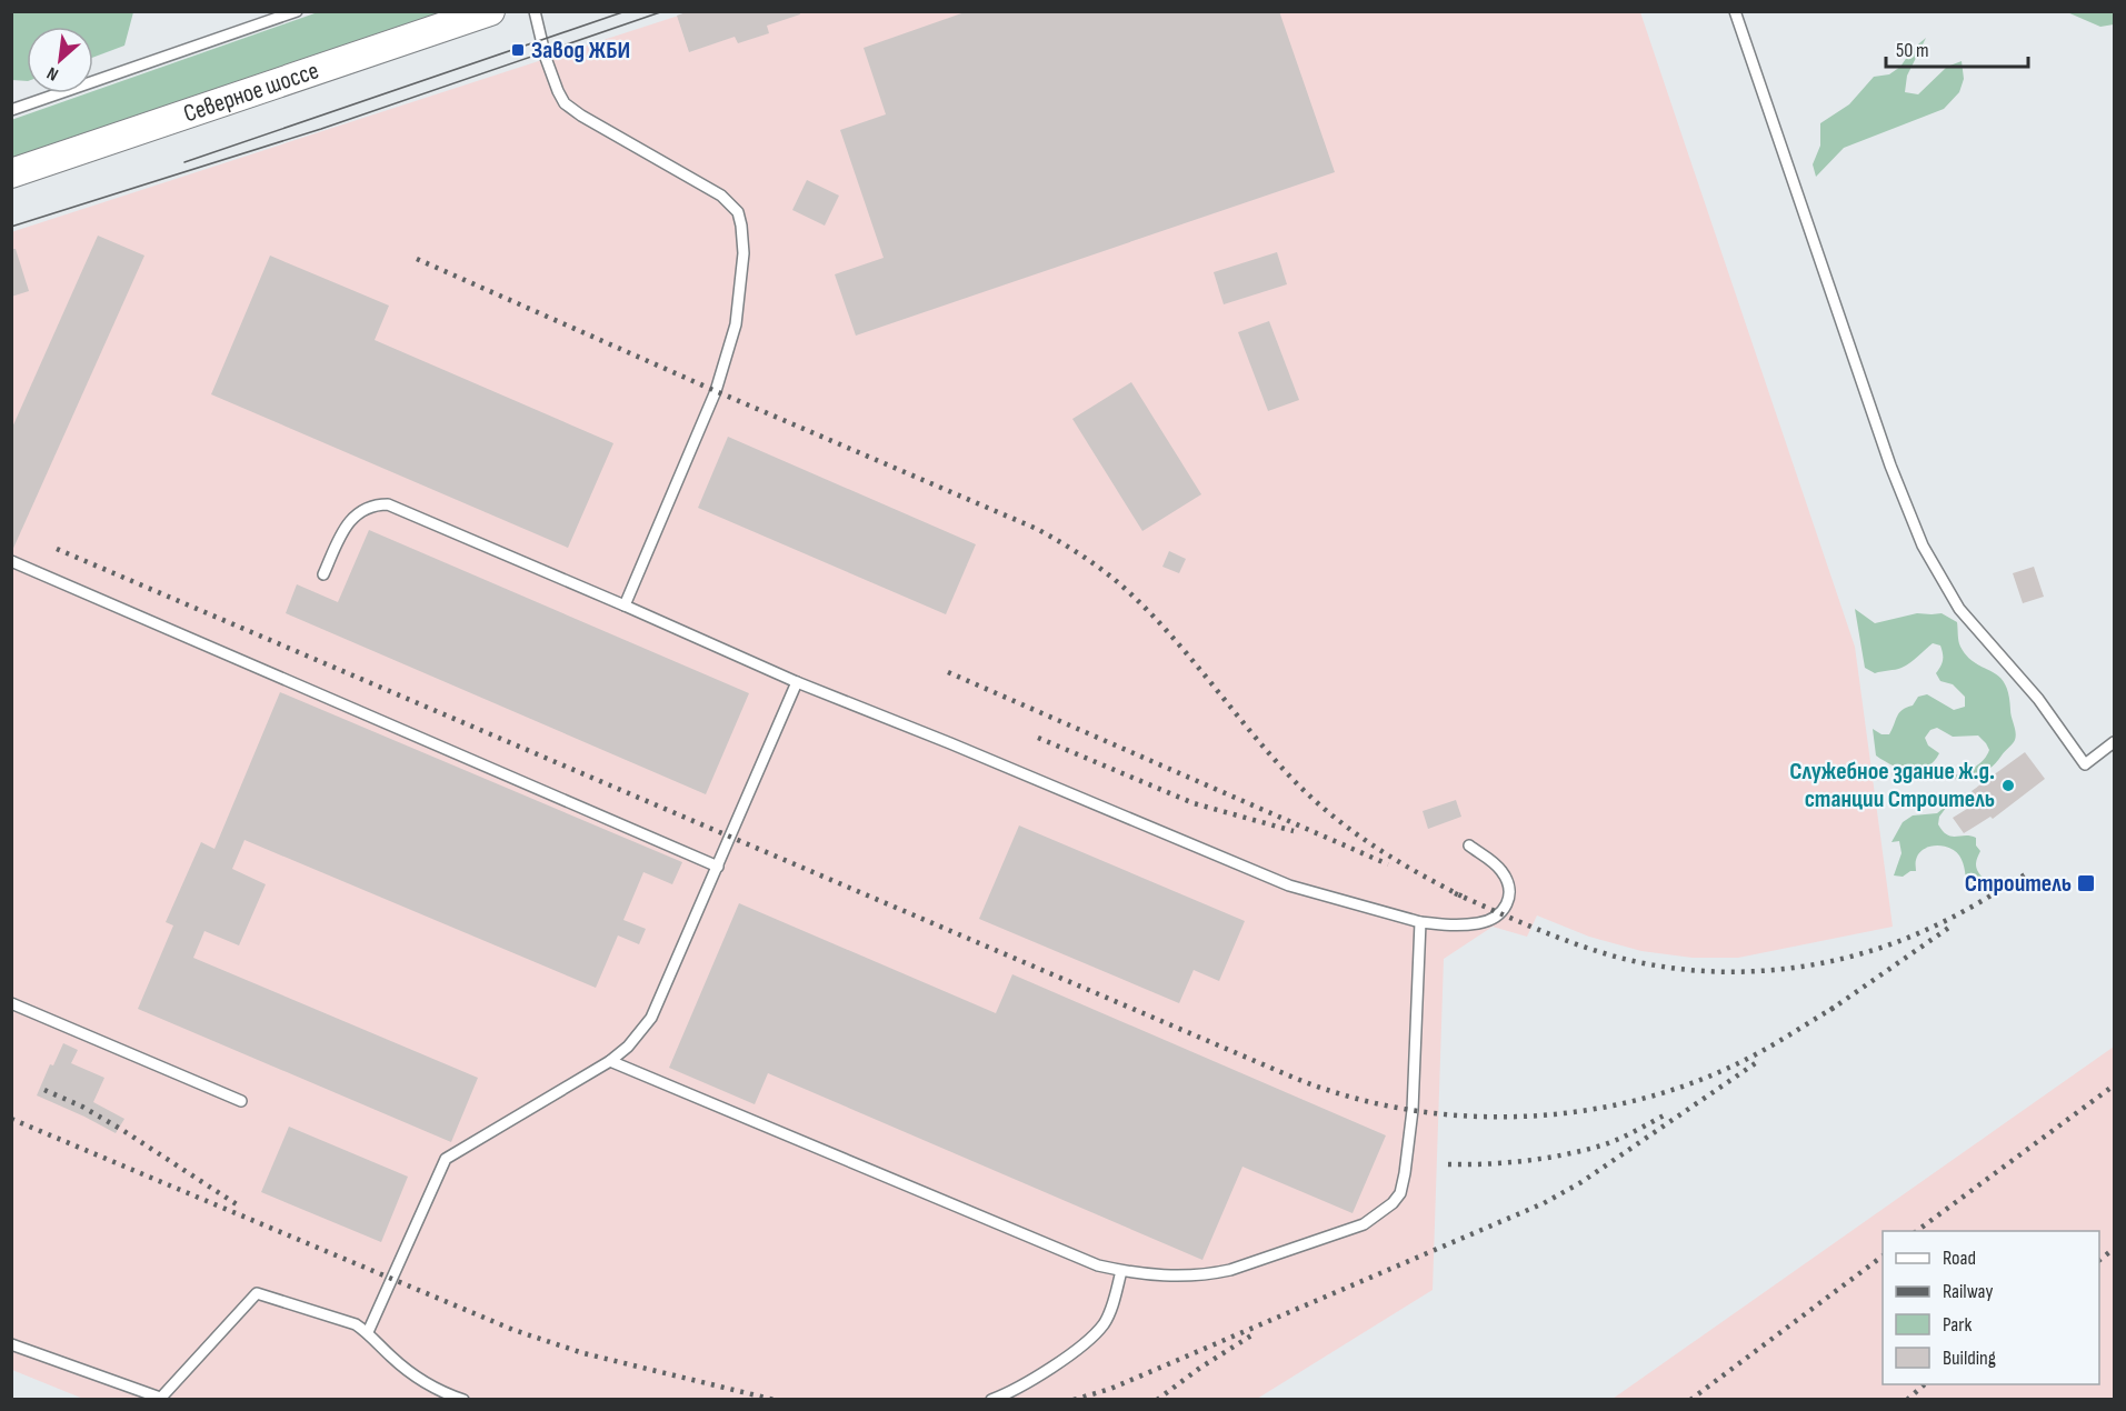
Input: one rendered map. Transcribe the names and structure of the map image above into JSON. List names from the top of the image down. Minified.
{"streets":{"main road":["Северное шоссе"]},"places":{"transit":["Завод ЖБИ","Строитель"],"other":["Служебное здание ж.д. станции Строитель"]},"legend":["Road","Railway","Park","Building"],"scale_bar":"50 m","north":"bottom left"}
